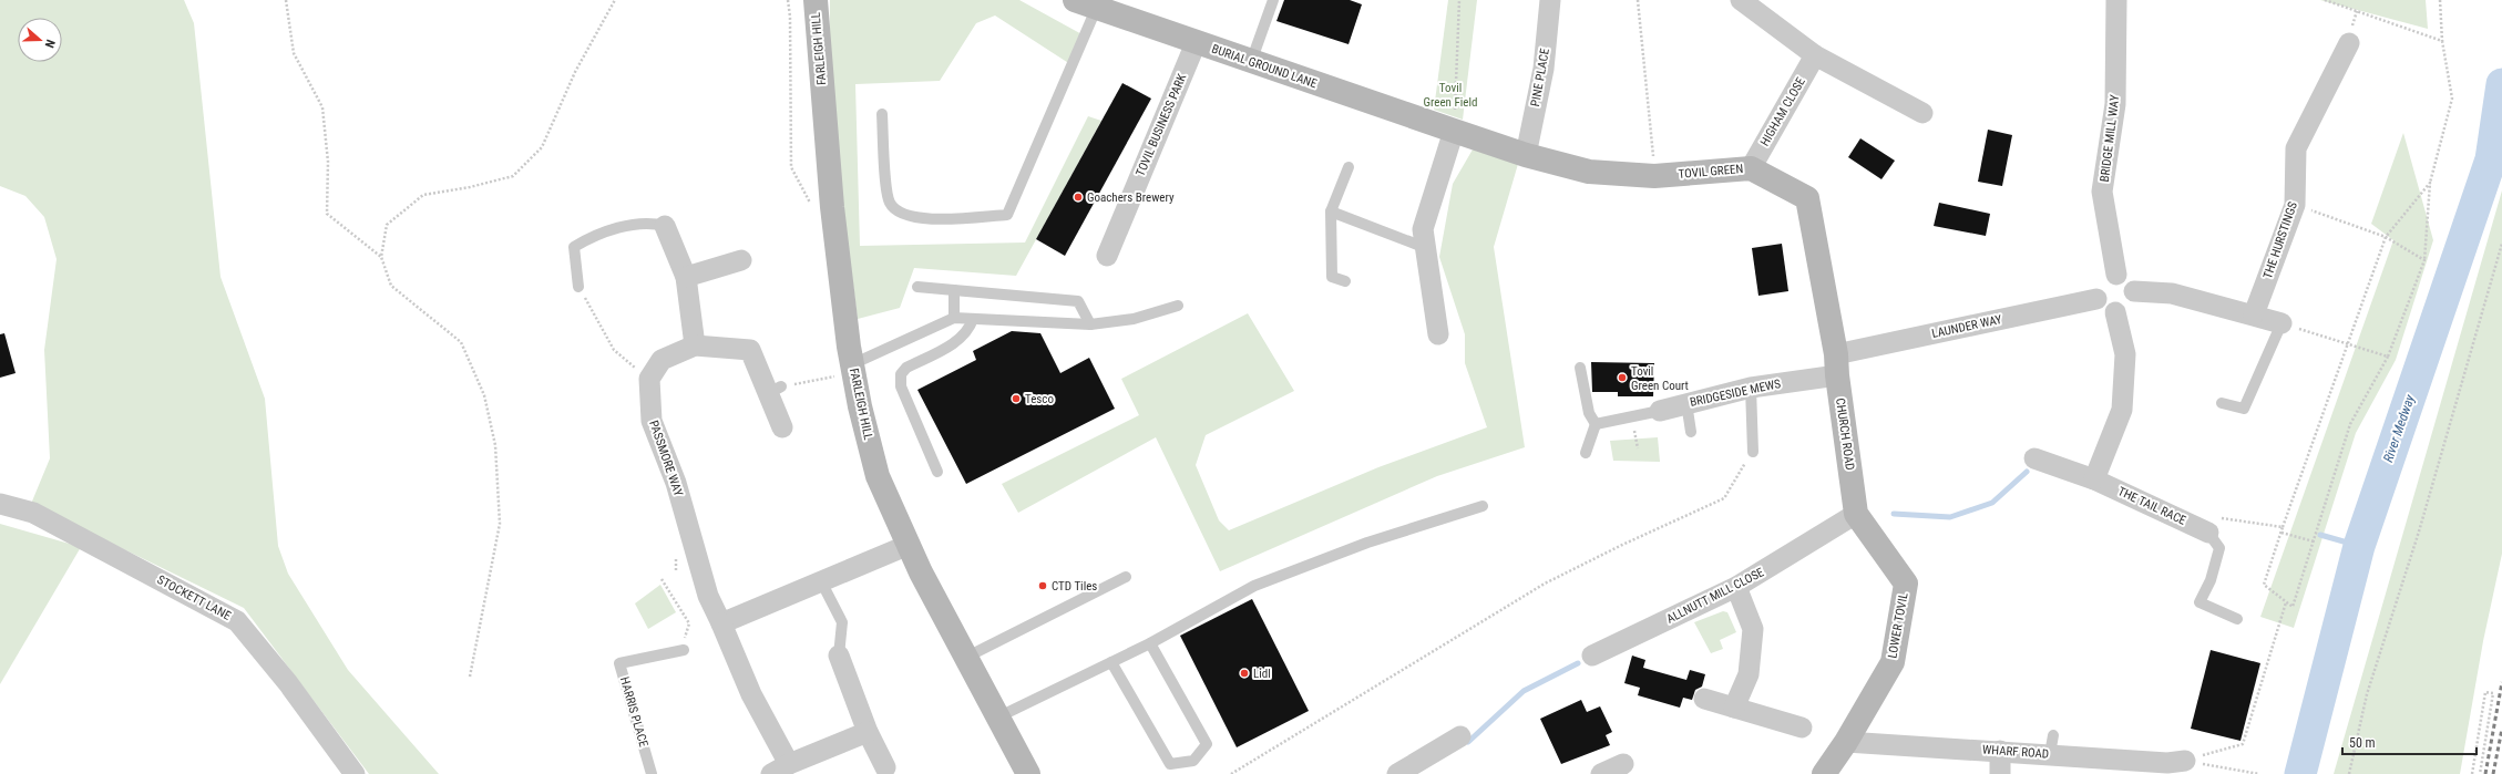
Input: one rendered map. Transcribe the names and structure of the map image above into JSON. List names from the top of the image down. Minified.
{"streets":{"street":["FARLEIGH HILL","BURIAL GROUND LANE","PINE PLACE","HIGHAM CLOSE","TOVIL BUSINESS PARK","BRIDGE MILL WAY","TOVIL GREEN","THE HURSTINGS","LAUNDER WAY","BRIDGESIDE MEWS","CHURCH ROAD","PASSMORE WAY","THE TAIL RACE","ALLNUTT MILL CLOSE","STOCKETT LANE","LOWER TOVIL","WHARF ROAD"],"lane":["HARRIS PLACE"]},"crossings":[["BURIAL GROUND LANE","TOVIL BUSINESS PARK"],["BURIAL GROUND LANE","TOVIL GREEN"],["PINE PLACE","TOVIL GREEN"],["HIGHAM CLOSE","TOVIL GREEN"],["BRIDGE MILL WAY","LAUNDER WAY"],["TOVIL GREEN","LAUNDER WAY"],["TOVIL GREEN","BRIDGESIDE MEWS"],["TOVIL GREEN","CHURCH ROAD"],["LAUNDER WAY","BRIDGESIDE MEWS"],["LAUNDER WAY","CHURCH ROAD"],["BRIDGESIDE MEWS","CHURCH ROAD"],["CHURCH ROAD","ALLNUTT MILL CLOSE"],["CHURCH ROAD","LOWER TOVIL"],["ALLNUTT MILL CLOSE","LOWER TOVIL"],["LOWER TOVIL","WHARF ROAD"]],"water":["River Medway"],"parks":["Tovil Green Field"],"places":["Goachers Brewery","Tovil Green Court","Tesco","CTD Tiles","Lidl"],"scale_bar":"50 m","north":"right"}
